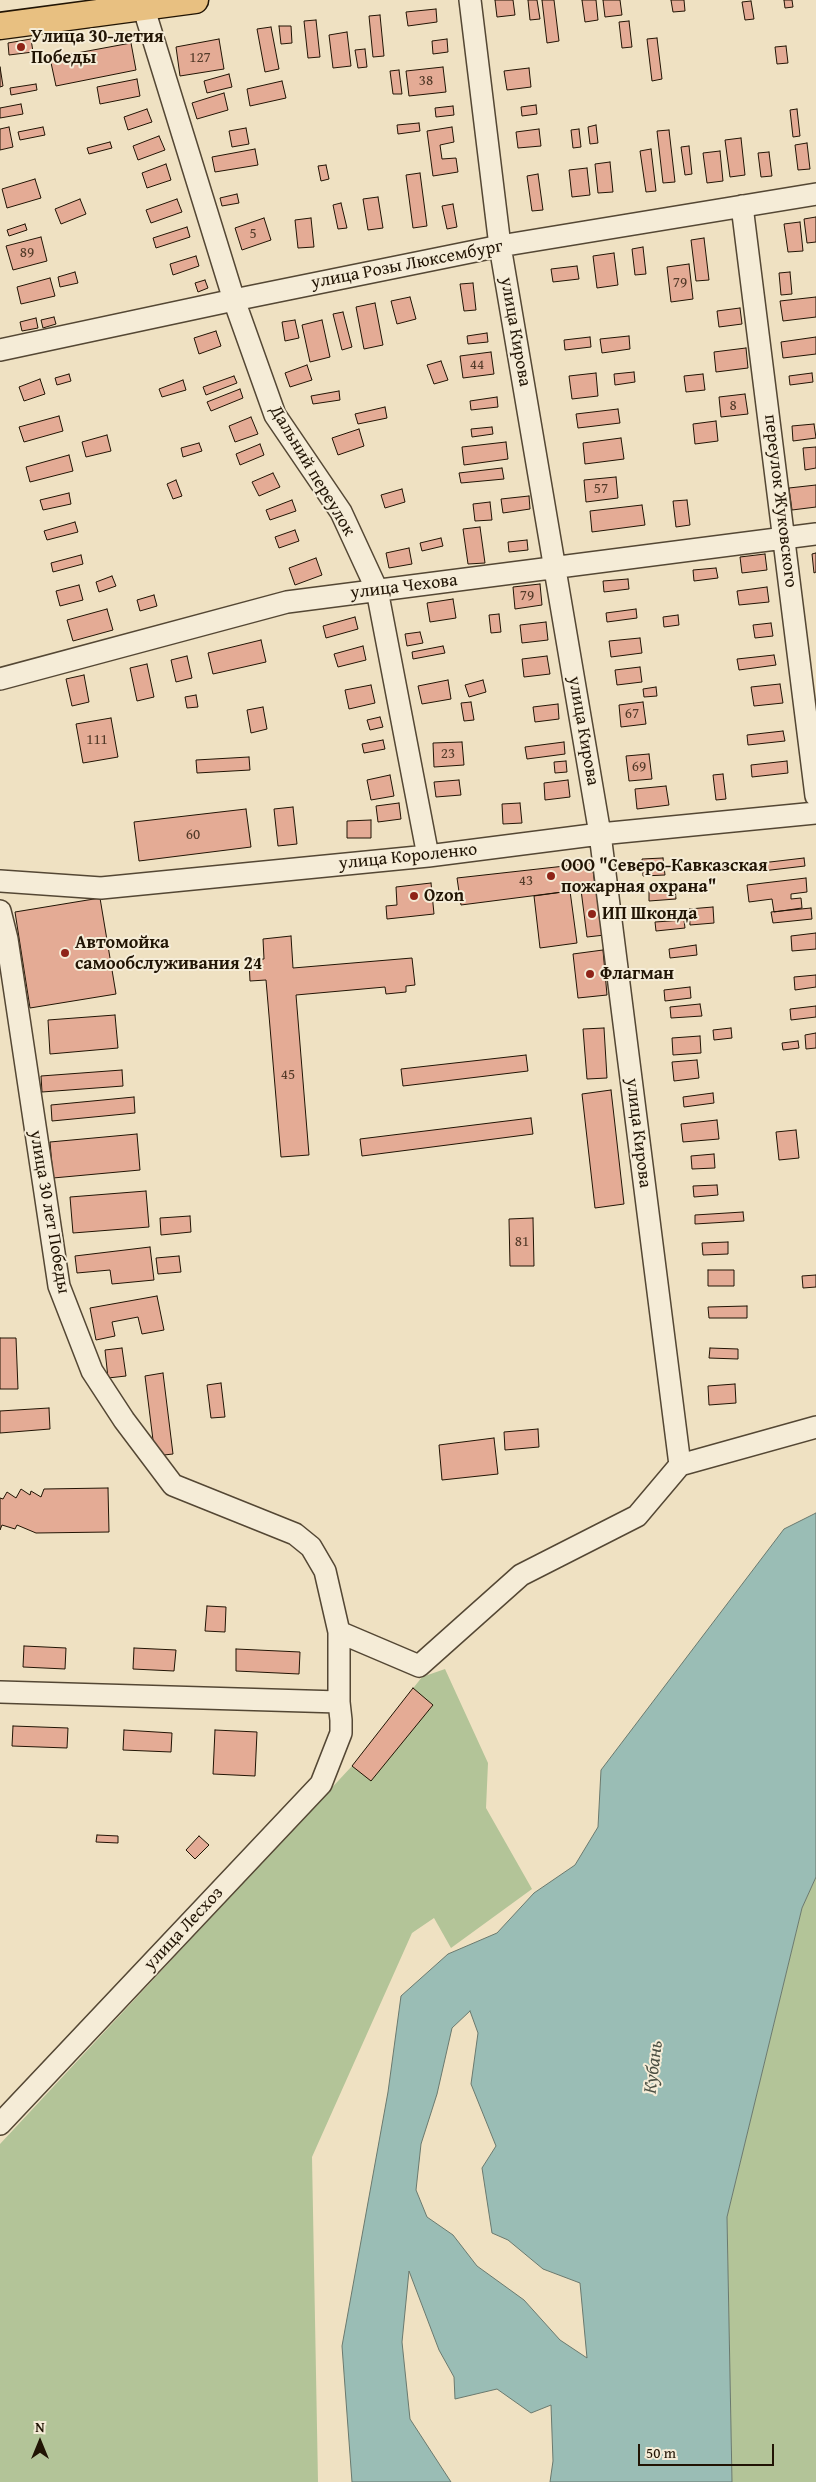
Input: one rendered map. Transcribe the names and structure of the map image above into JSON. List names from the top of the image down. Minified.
{"streets":{"street":["улица Розы Люксембург","улица Кирова","Дальний переулок","переулок Жуковского","улица Чехова","улица Короленко","улица 30 лет Победы","улица Лесхоз"]},"crossings":[["улица Розы Люксембург","улица Кирова"],["улица Розы Люксембург","Дальний переулок"],["улица Розы Люксембург","переулок Жуковского"],["улица Кирова","улица Чехова"],["улица Кирова","улица Короленко"],["Дальний переулок","улица Чехова"],["Дальний переулок","улица Короленко"],["переулок Жуковского","улица Чехова"],["улица 30 лет Победы","улица Лесхоз"]],"water":["Кубань"],"places":["Улица 30-летия Победы","ООО \"Северо-Кавказская пожарная охрана\"","Ozon","ИП Шконда","Автомойка самообслуживания 24","Флагман"],"house_numbers":["127","38","5","89","79","44","8","57","79","67","111","23","69","60","43","45","81"],"scale_bar":"50 m","north":"top"}
